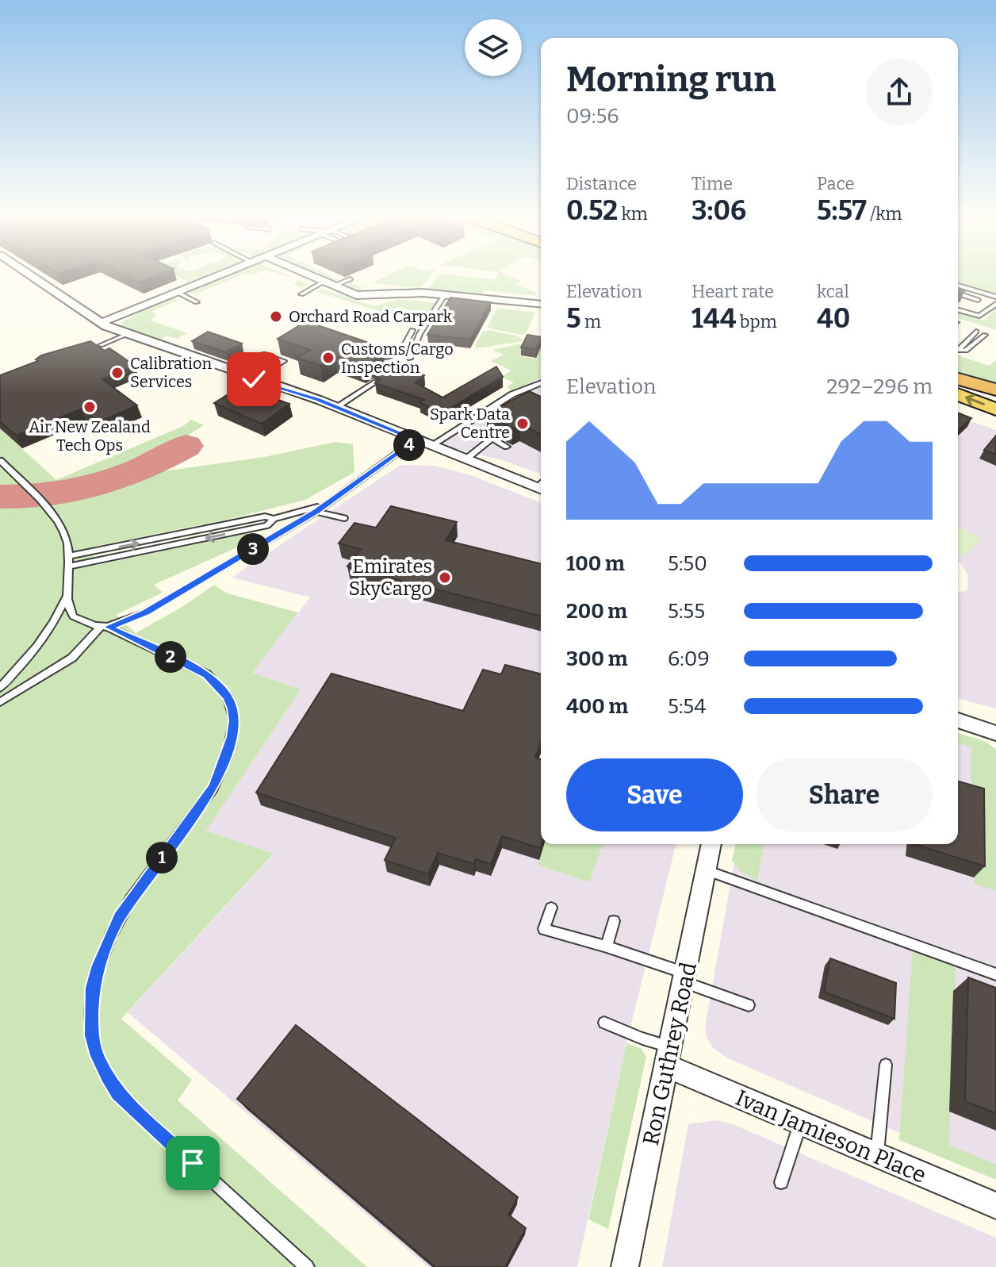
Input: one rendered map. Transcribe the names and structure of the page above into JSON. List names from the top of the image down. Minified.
{"streets":{"street":["Ron Guthrey Road","Ivan Jamieson Place"]},"crossings":[["Ron Guthrey Road","Ivan Jamieson Place"]],"places":["Orchard Road Carpark","Customs/Cargo Inspection","Calibration Services","Air New Zealand Tech Ops","Spark Data Centre","Emirates SkyCargo"],"page":{"heading":["Morning run","09:56"],"stats":[["Distance","0.52 km"],["Time","3:06"],["Pace","5:57 /km"],["Elevation","5 m"],["Heart rate","144 bpm"],["kcal","40"]],"chart":["Elevation","292–296 m"],"pins":["4","3","2","1"],"list":[{"name":"100 m","note":"5:50"},{"name":"200 m","note":"5:55"},{"name":"300 m","note":"6:09"},{"name":"400 m","note":"5:54"}],"buttons":["Save","Share"]}}
